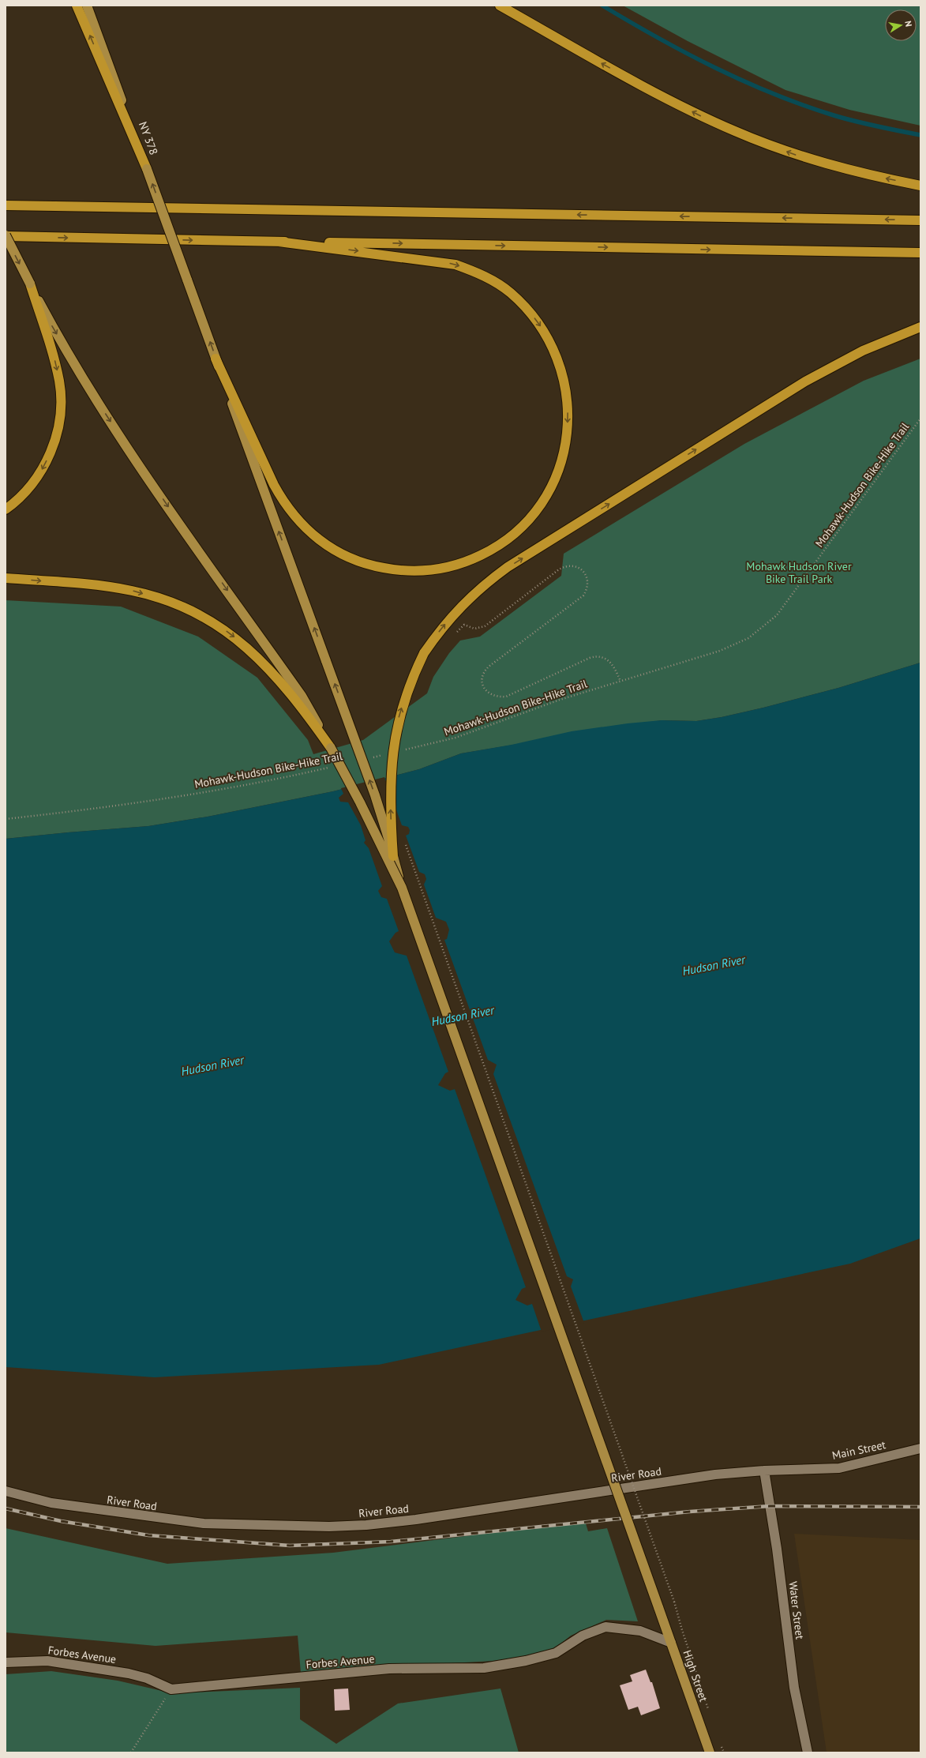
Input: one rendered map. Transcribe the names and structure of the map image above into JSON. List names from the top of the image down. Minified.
{"streets":{"main road":["NY 378","High Street"],"street":["Main Street","River Road","Water Street","Forbes Avenue"],"path":["Mohawk-Hudson Bike-Hike Trail"]},"crossings":[["NY 378","High Street"],["Main Street","River Road"],["Main Street","Water Street"],["River Road","Water Street"],["Forbes Avenue","High Street"]],"one_way":["NY 378"],"water":["Hudson River"],"parks":["Mohawk Hudson River Bike Trail Park"],"north":"right"}
